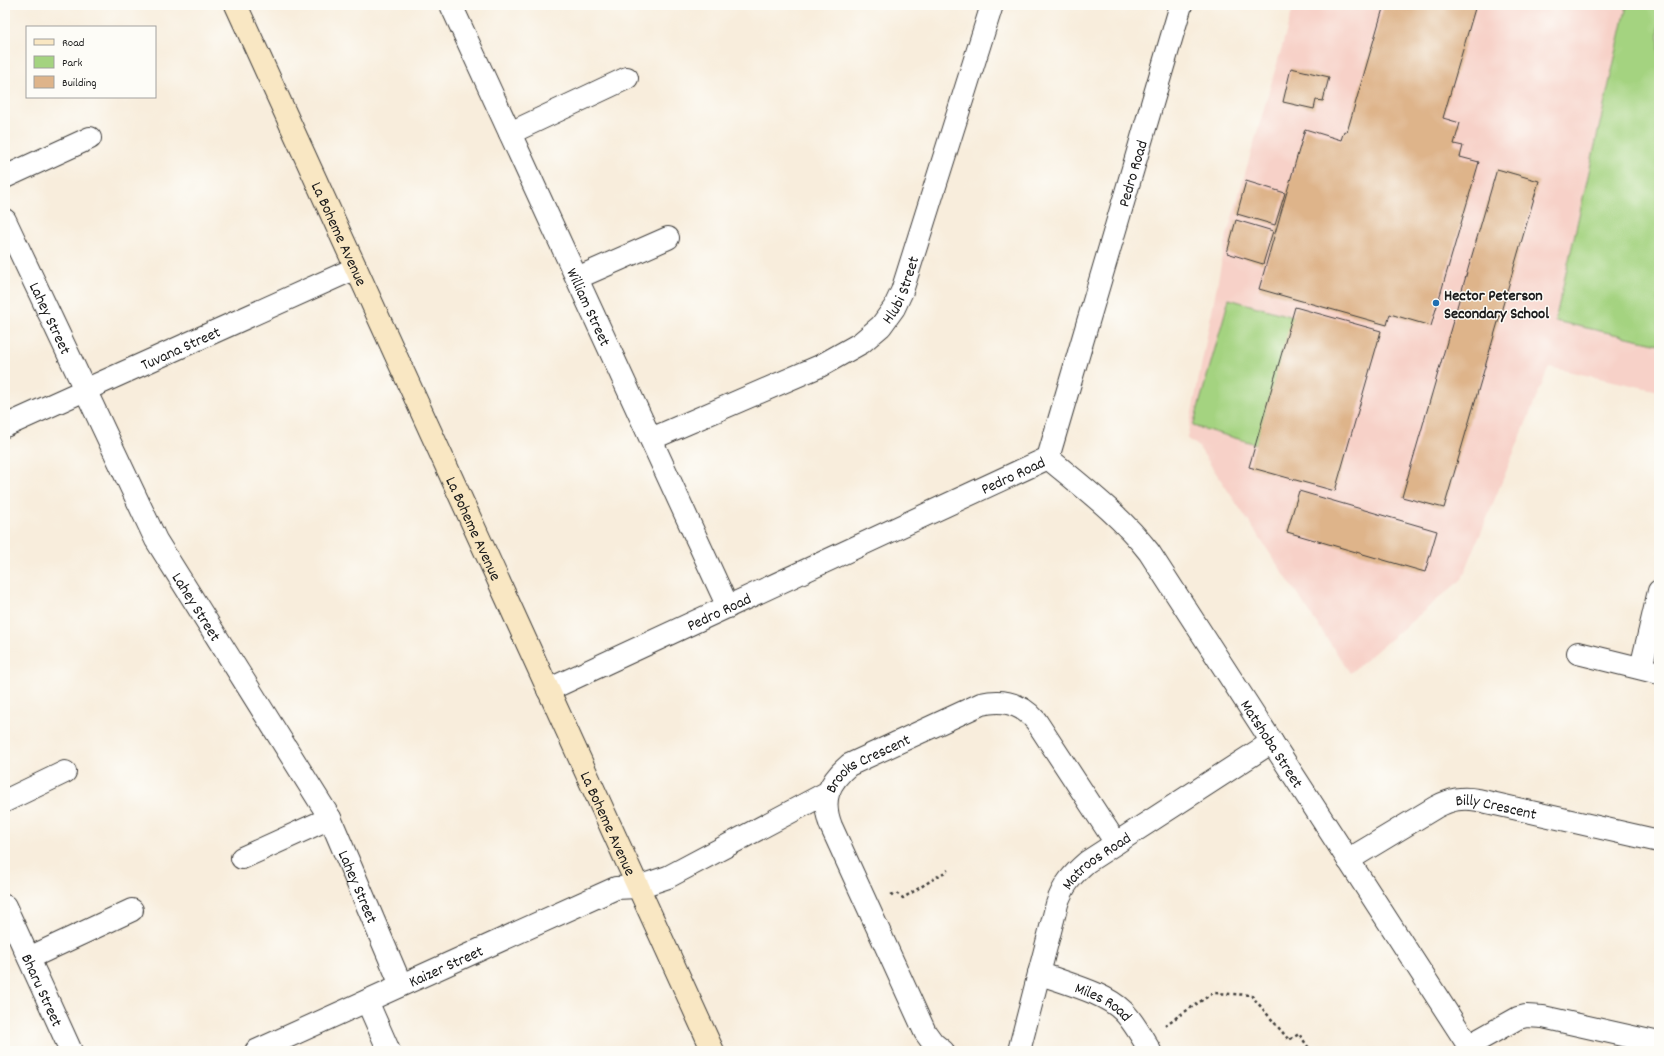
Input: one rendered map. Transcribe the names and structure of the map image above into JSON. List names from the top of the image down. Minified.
{"streets":{"street":["Pedro Road","La Boheme Avenue","Hlubi Street","William Street","Lahey Street","Tuvana Street","Matshoba Street","Brooks Crescent","Billy Crescent","Matroos Road","Kaizer Street","Bharu Street","Miles Road"]},"crossings":[["Pedro Road","La Boheme Avenue"],["Pedro Road","William Street"],["Pedro Road","Matshoba Street"],["La Boheme Avenue","Tuvana Street"],["La Boheme Avenue","Kaizer Street"],["Hlubi Street","William Street"],["Lahey Street","Tuvana Street"],["Lahey Street","Kaizer Street"],["Matshoba Street","Billy Crescent"],["Matshoba Street","Matroos Road"],["Brooks Crescent","Matroos Road"],["Brooks Crescent","Kaizer Street"],["Matroos Road","Miles Road"]],"places":["Hector Peterson Secondary School"],"legend":["Road","Park","Building"]}
